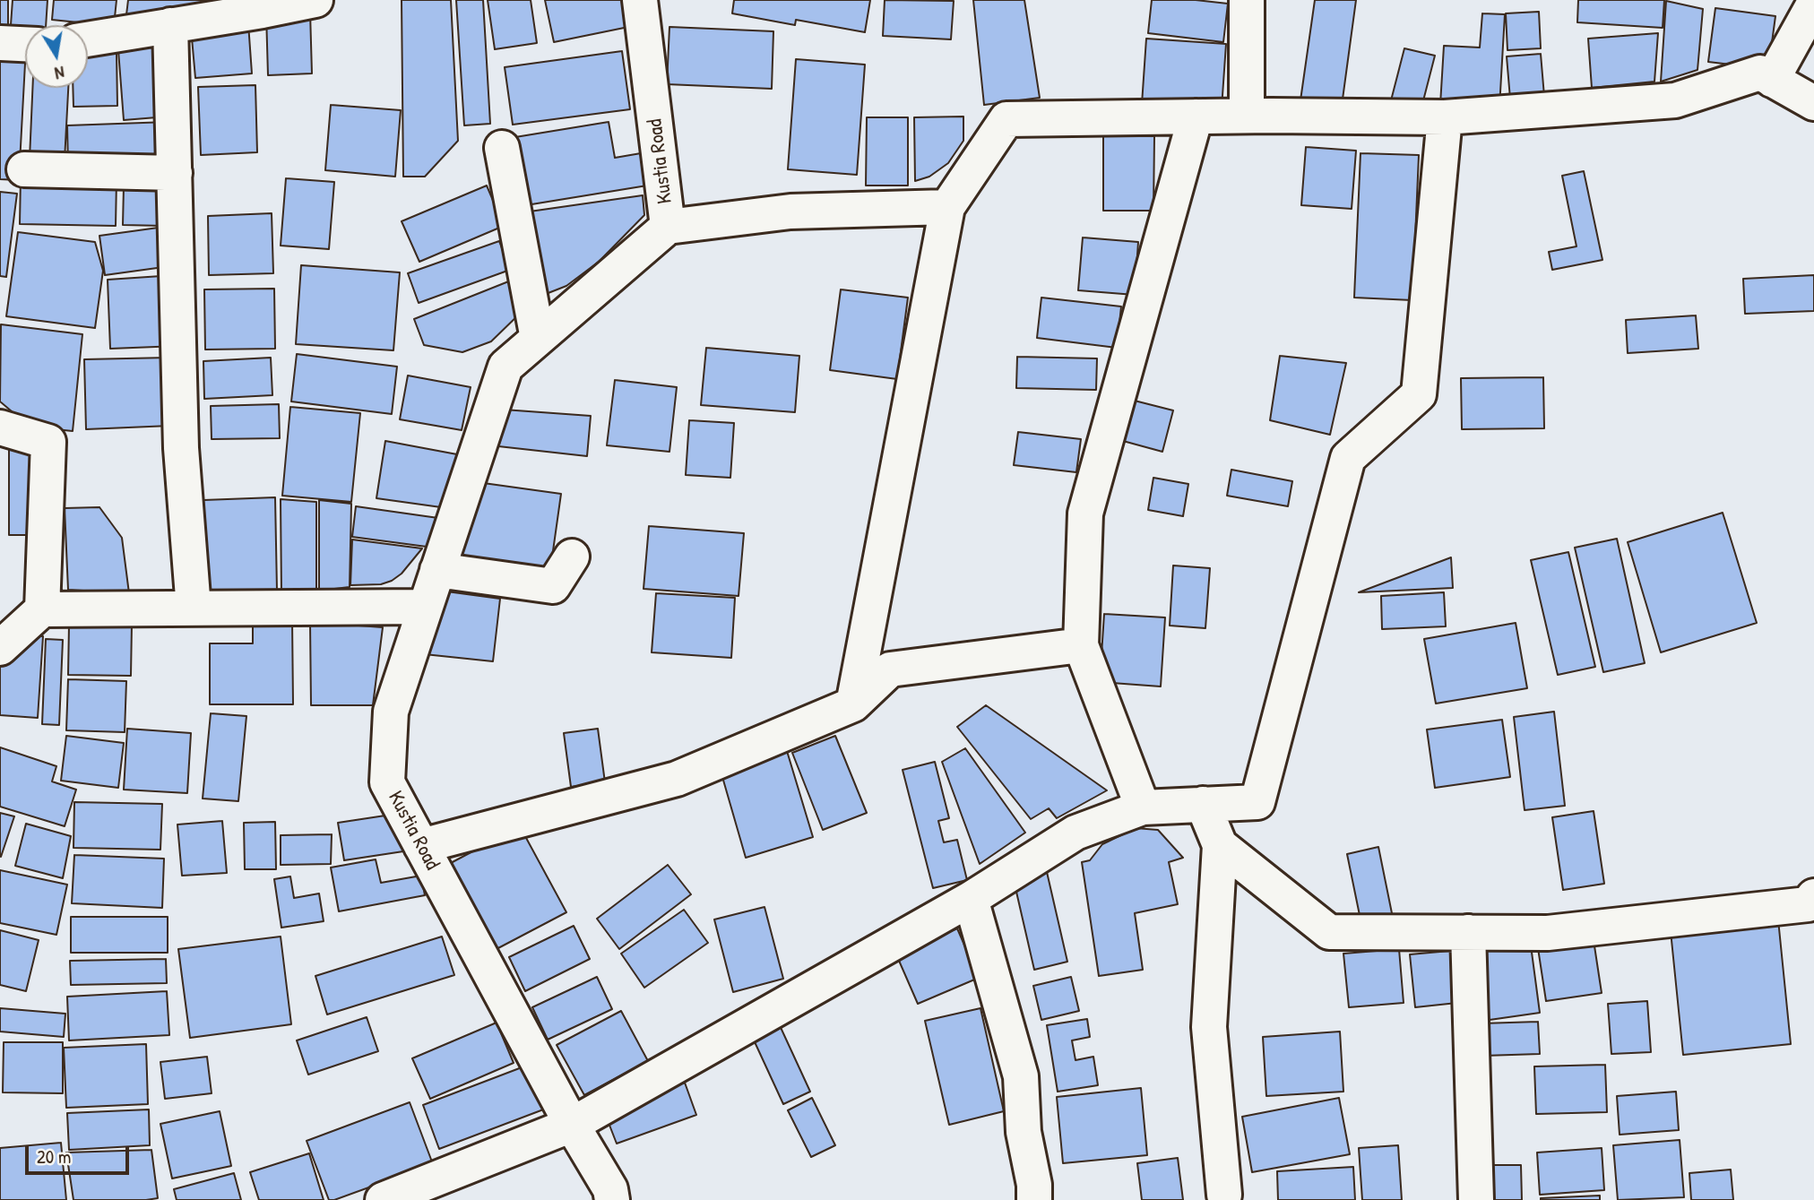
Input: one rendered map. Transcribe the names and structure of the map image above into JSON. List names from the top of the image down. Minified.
{"streets":{"street":["Kustia Road"]},"scale_bar":"20 m","north":"bottom"}
